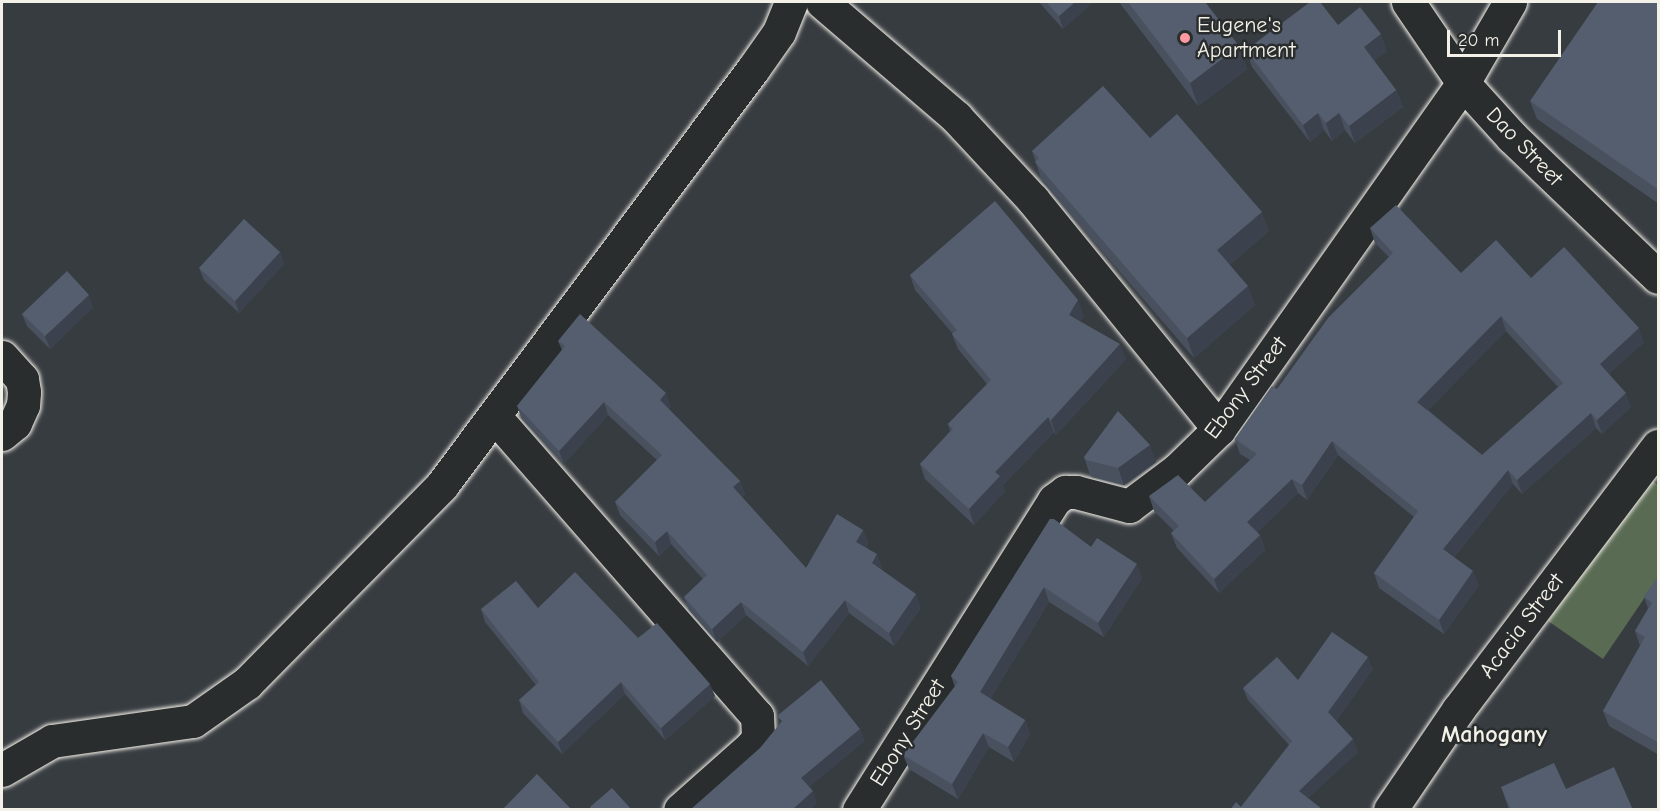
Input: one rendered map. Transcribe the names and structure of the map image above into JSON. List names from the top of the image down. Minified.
{"streets":{"street":["Dao Street","Ebony Street","Acacia Street"]},"crossings":[["Dao Street","Ebony Street"]],"districts":["Mahogany"],"places":["Eugene's Apartment"],"scale_bar":"20 m"}
